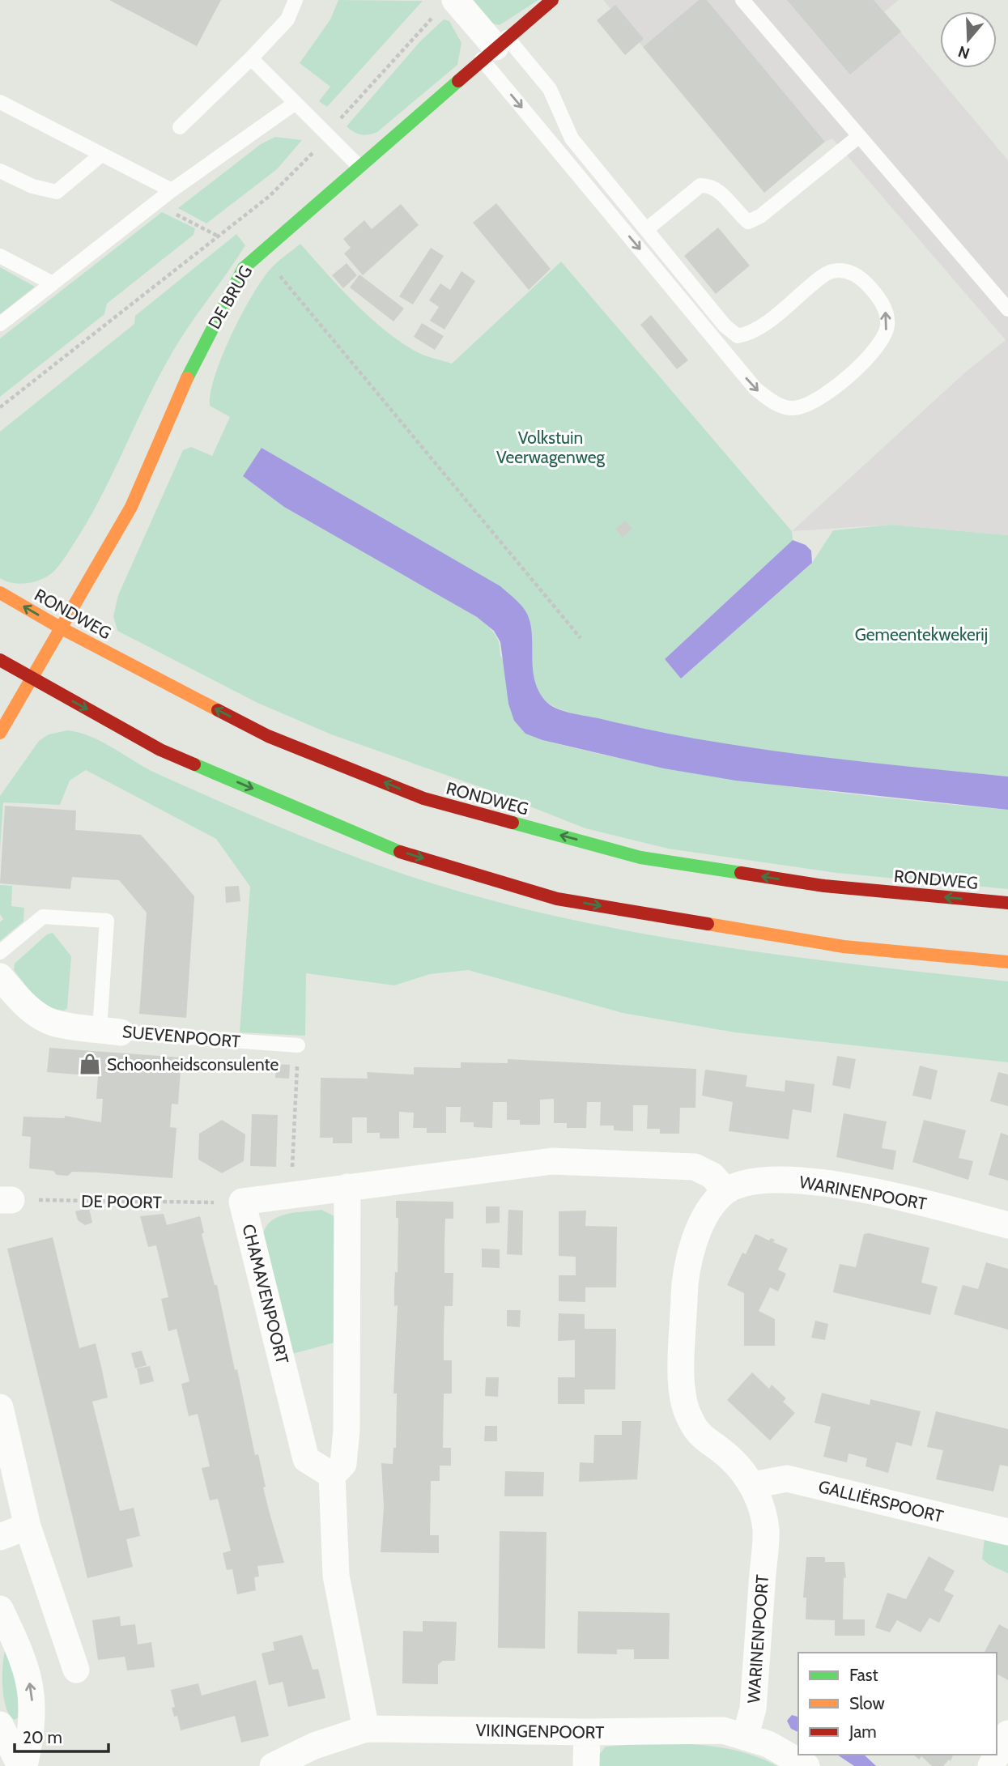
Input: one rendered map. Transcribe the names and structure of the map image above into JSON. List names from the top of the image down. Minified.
{"streets":{"main road":["DE BRUG","RONDWEG"],"street":["SUEVENPOORT","WARINENPOORT","CHAMAVENPOORT","GALLIËRSPOORT","VIKINGENPOORT"],"path":["DE POORT"]},"crossings":[["DE BRUG","RONDWEG"],["WARINENPOORT","CHAMAVENPOORT"],["WARINENPOORT","GALLIËRSPOORT"],["WARINENPOORT","VIKINGENPOORT"],["DE POORT","CHAMAVENPOORT"]],"parks":["Volkstuin Veerwagenweg","Gemeentekwekerij"],"places":{"shop":["Schoonheidsconsulente"]},"legend":["Fast","Slow","Jam"],"scale_bar":"20 m","north":"bottom"}
